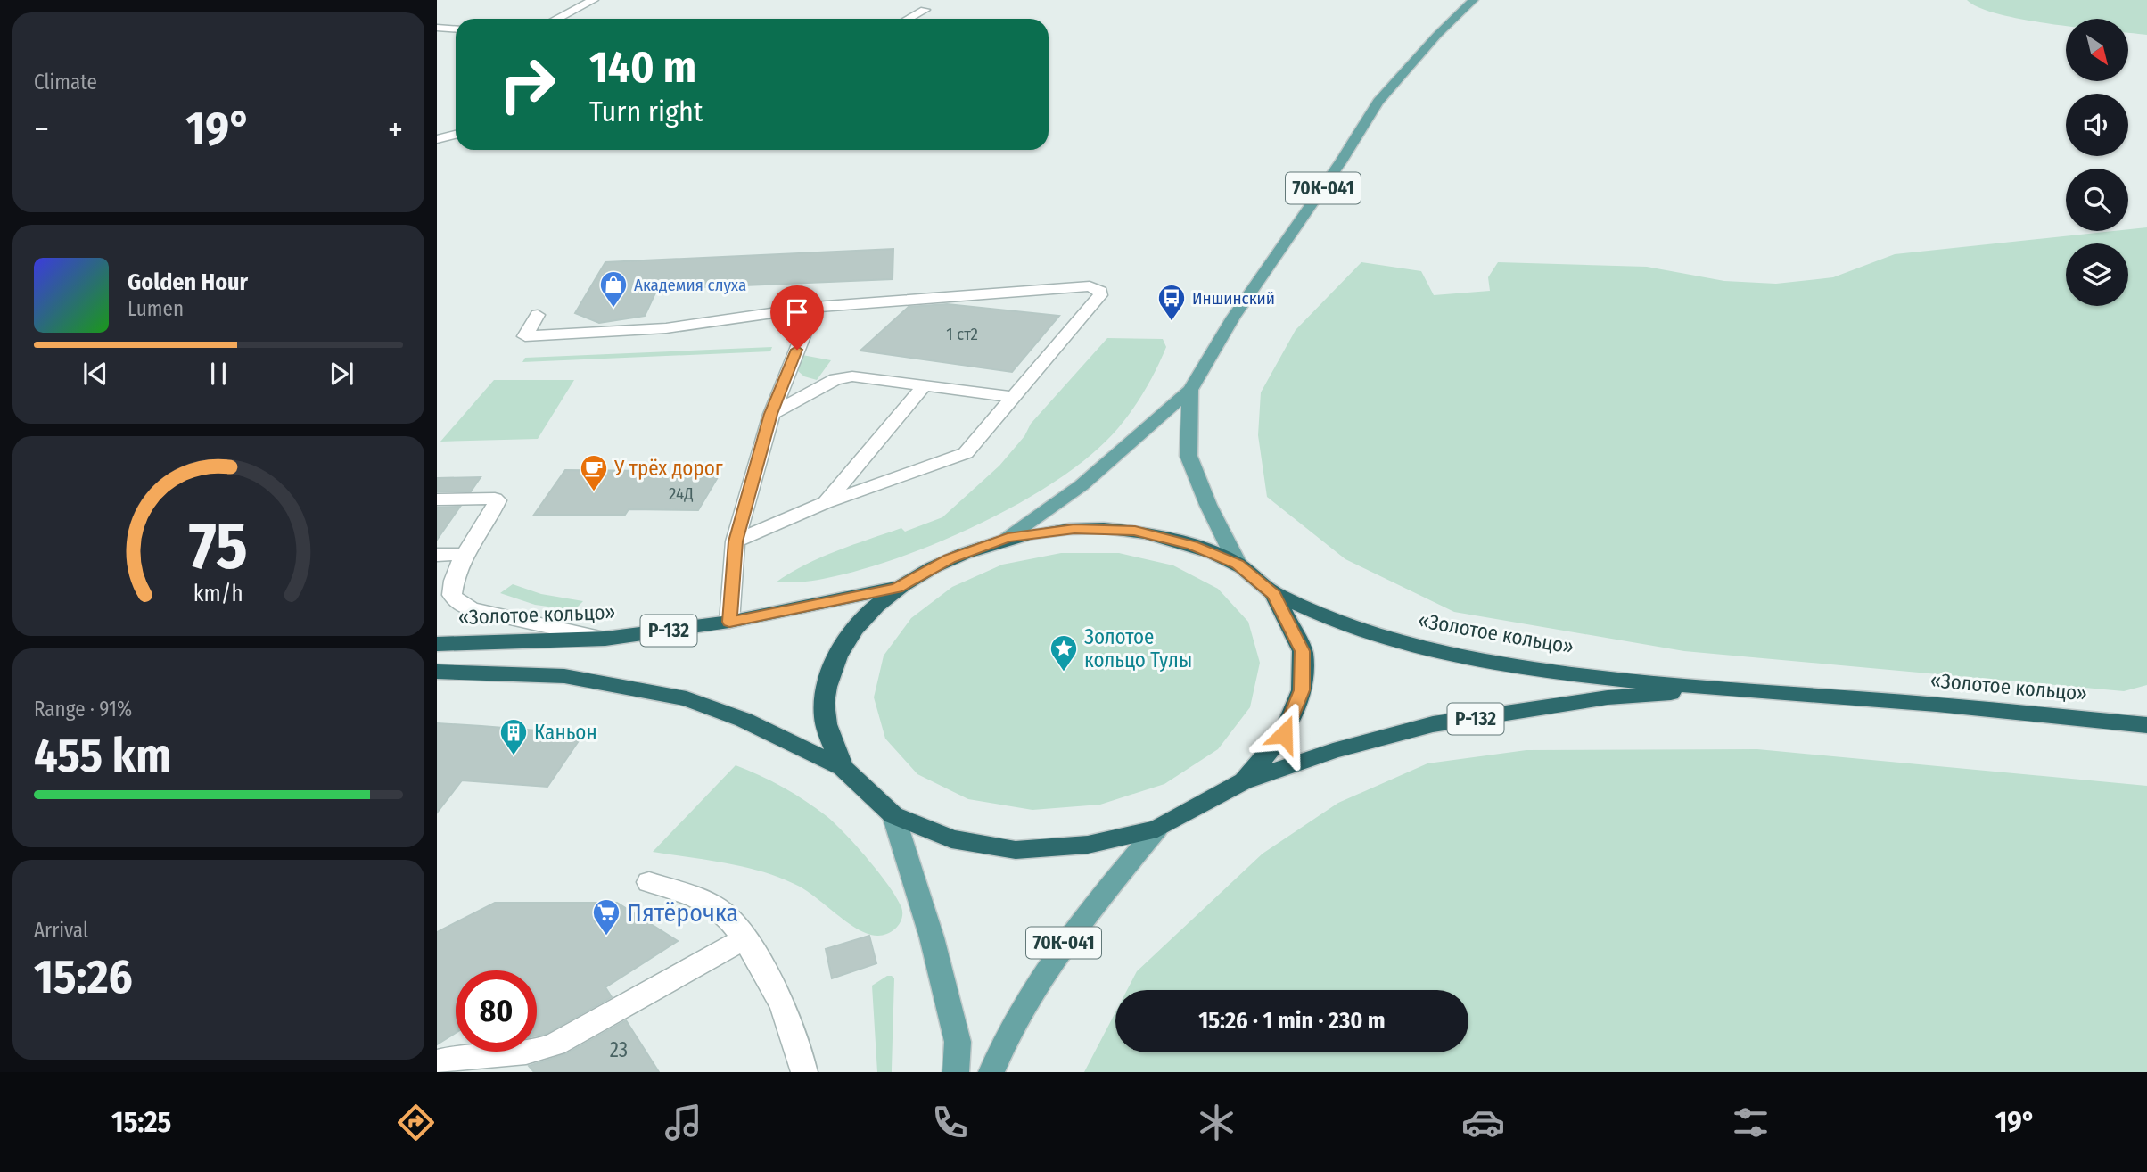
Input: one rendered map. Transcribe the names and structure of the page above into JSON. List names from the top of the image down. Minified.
{"streets":{"highway":["«Золотое кольцо»","Р-132"],"main road":["70К-041"]},"crossings":[["70К-041","«Золотое кольцо»"]],"places":{"shop":["Академия слуха"],"bus stop":["Иншинский"],"cafe":["У трёх дорог"],"place":["Золотое кольцо Тулы"],"building":["Каньон"],"supermarket":["Пятёрочка"]},"house_numbers":["1 ст2","24Д","23"],"north":"bottom right","page":{"tile":["Climate",["Range · 91%","455 km"],["Arrival","15:26"]],"turn":["140 m","Turn right"],"heat":["−","19°","+"],"song":["Golden Hour","Lumen"],"limit":"80","trip":"15:26 · 1 min · 230 m","tabs":["15:25","19°"],"gauge":["75","km/h"]}}
